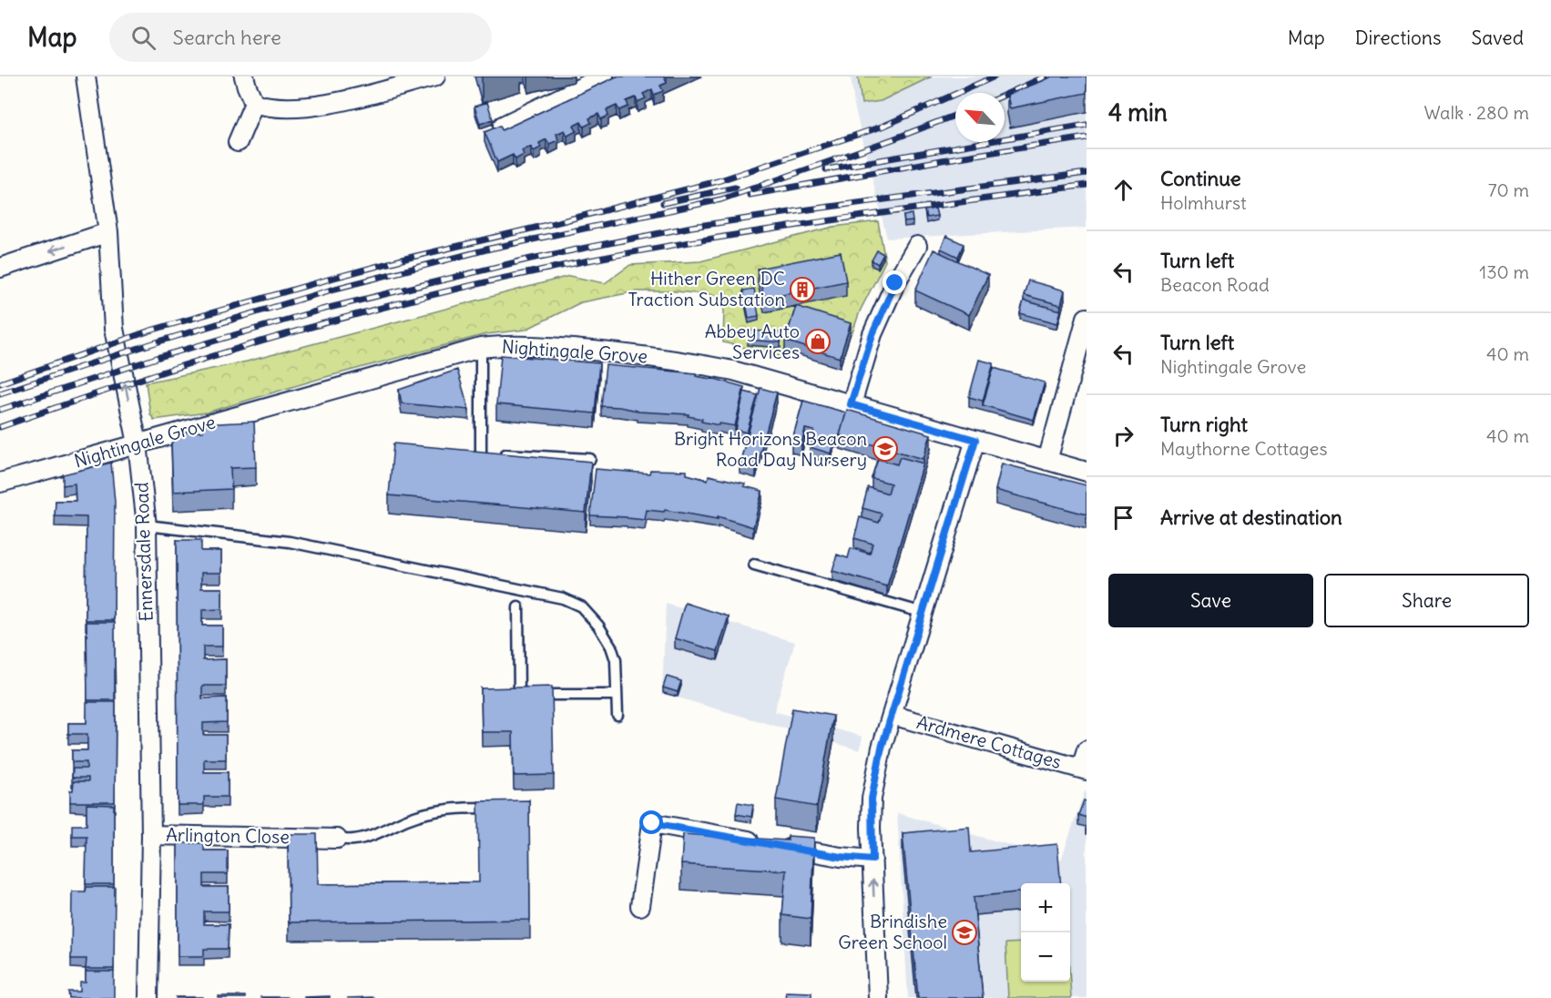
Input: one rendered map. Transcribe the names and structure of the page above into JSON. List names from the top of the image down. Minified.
{"streets":{"street":["Nightingale Grove","Ennersdale Road","Ardmere Cottages","Arlington Close"]},"crossings":[["Nightingale Grove","Ennersdale Road"],["Ennersdale Road","Arlington Close"]],"places":{"building":["Hither Green DC Traction Substation"],"shop":["Abbey Auto Services"],"school or university":["Bright Horizons Beacon Road Day Nursery","Brindishe Green School"]},"north":"top left","page":{"header":"Map","search":"Search here","nav":["Map","Directions","Saved"],"heading":["4 min","Walk · 280 m"],"list":[["Continue","Holmhurst","70 m"],["Turn left","Beacon Road","130 m"],["Turn left","Nightingale Grove","40 m"],["Turn right","Maythorne Cottages","40 m"],"Arrive at destination"],"buttons":["Save","Share"],"map_buttons":["+","−"]}}
